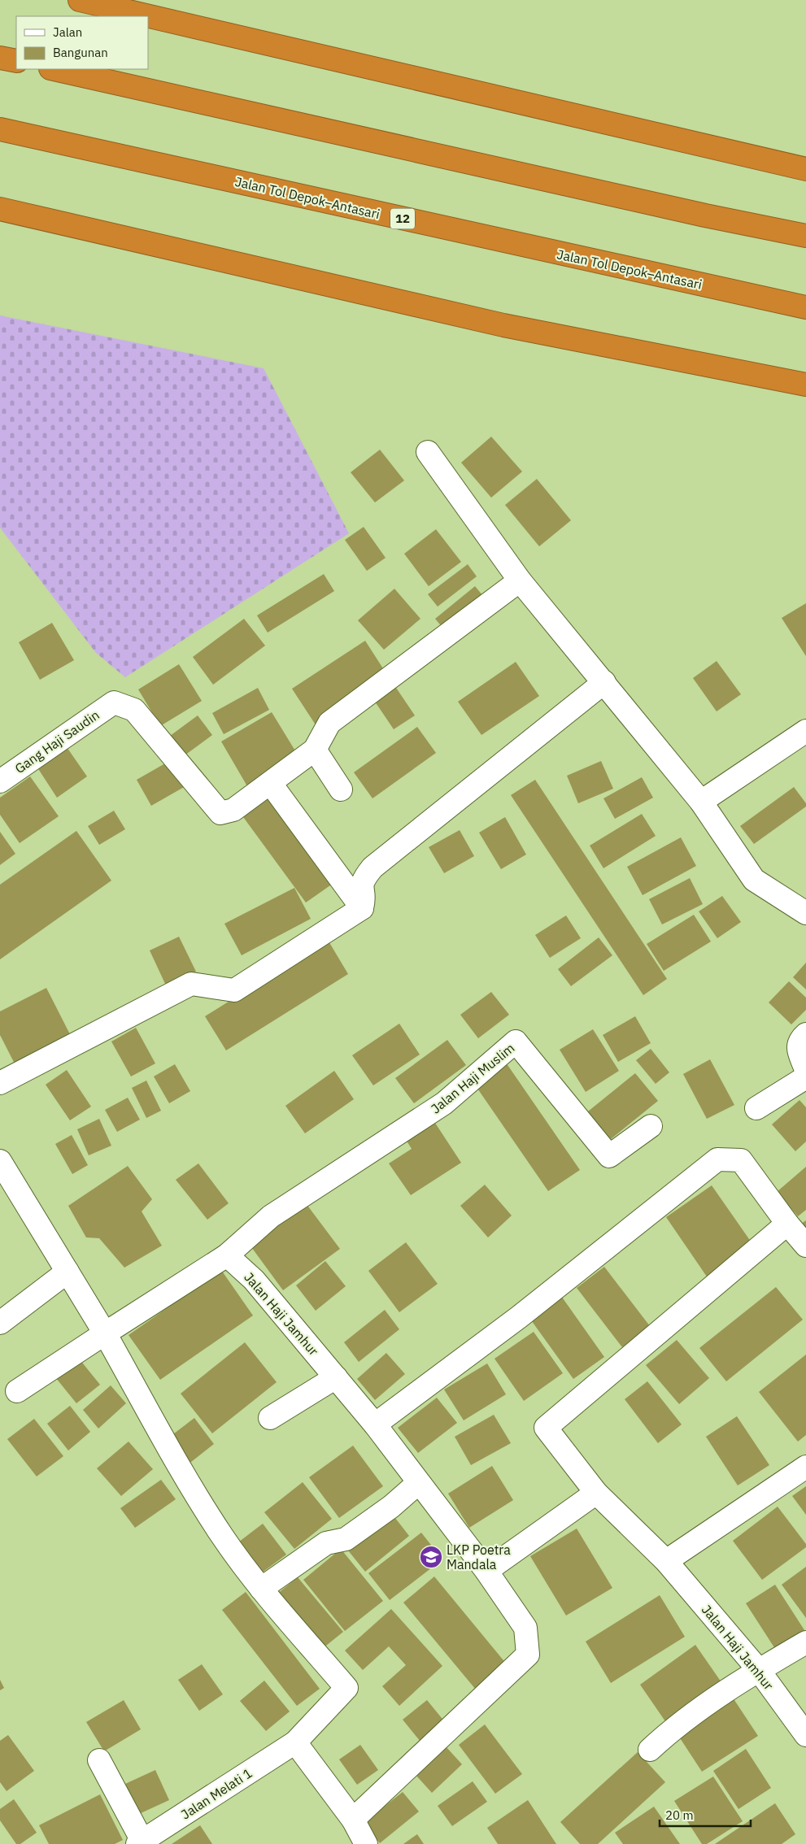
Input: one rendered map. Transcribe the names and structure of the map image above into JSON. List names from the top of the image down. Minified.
{"streets":{"highway":["Jalan Tol Depok–Antasari","12"],"street":["Gang Haji Saudin","Jalan Haji Muslim","Jalan Haji Jamhur","Jalan Melati 1"]},"crossings":[["Jalan Haji Muslim","Jalan Haji Jamhur"]],"places":{"school or university":["LKP Poetra Mandala"]},"legend":["Jalan","Bangunan"],"scale_bar":"20 m"}
